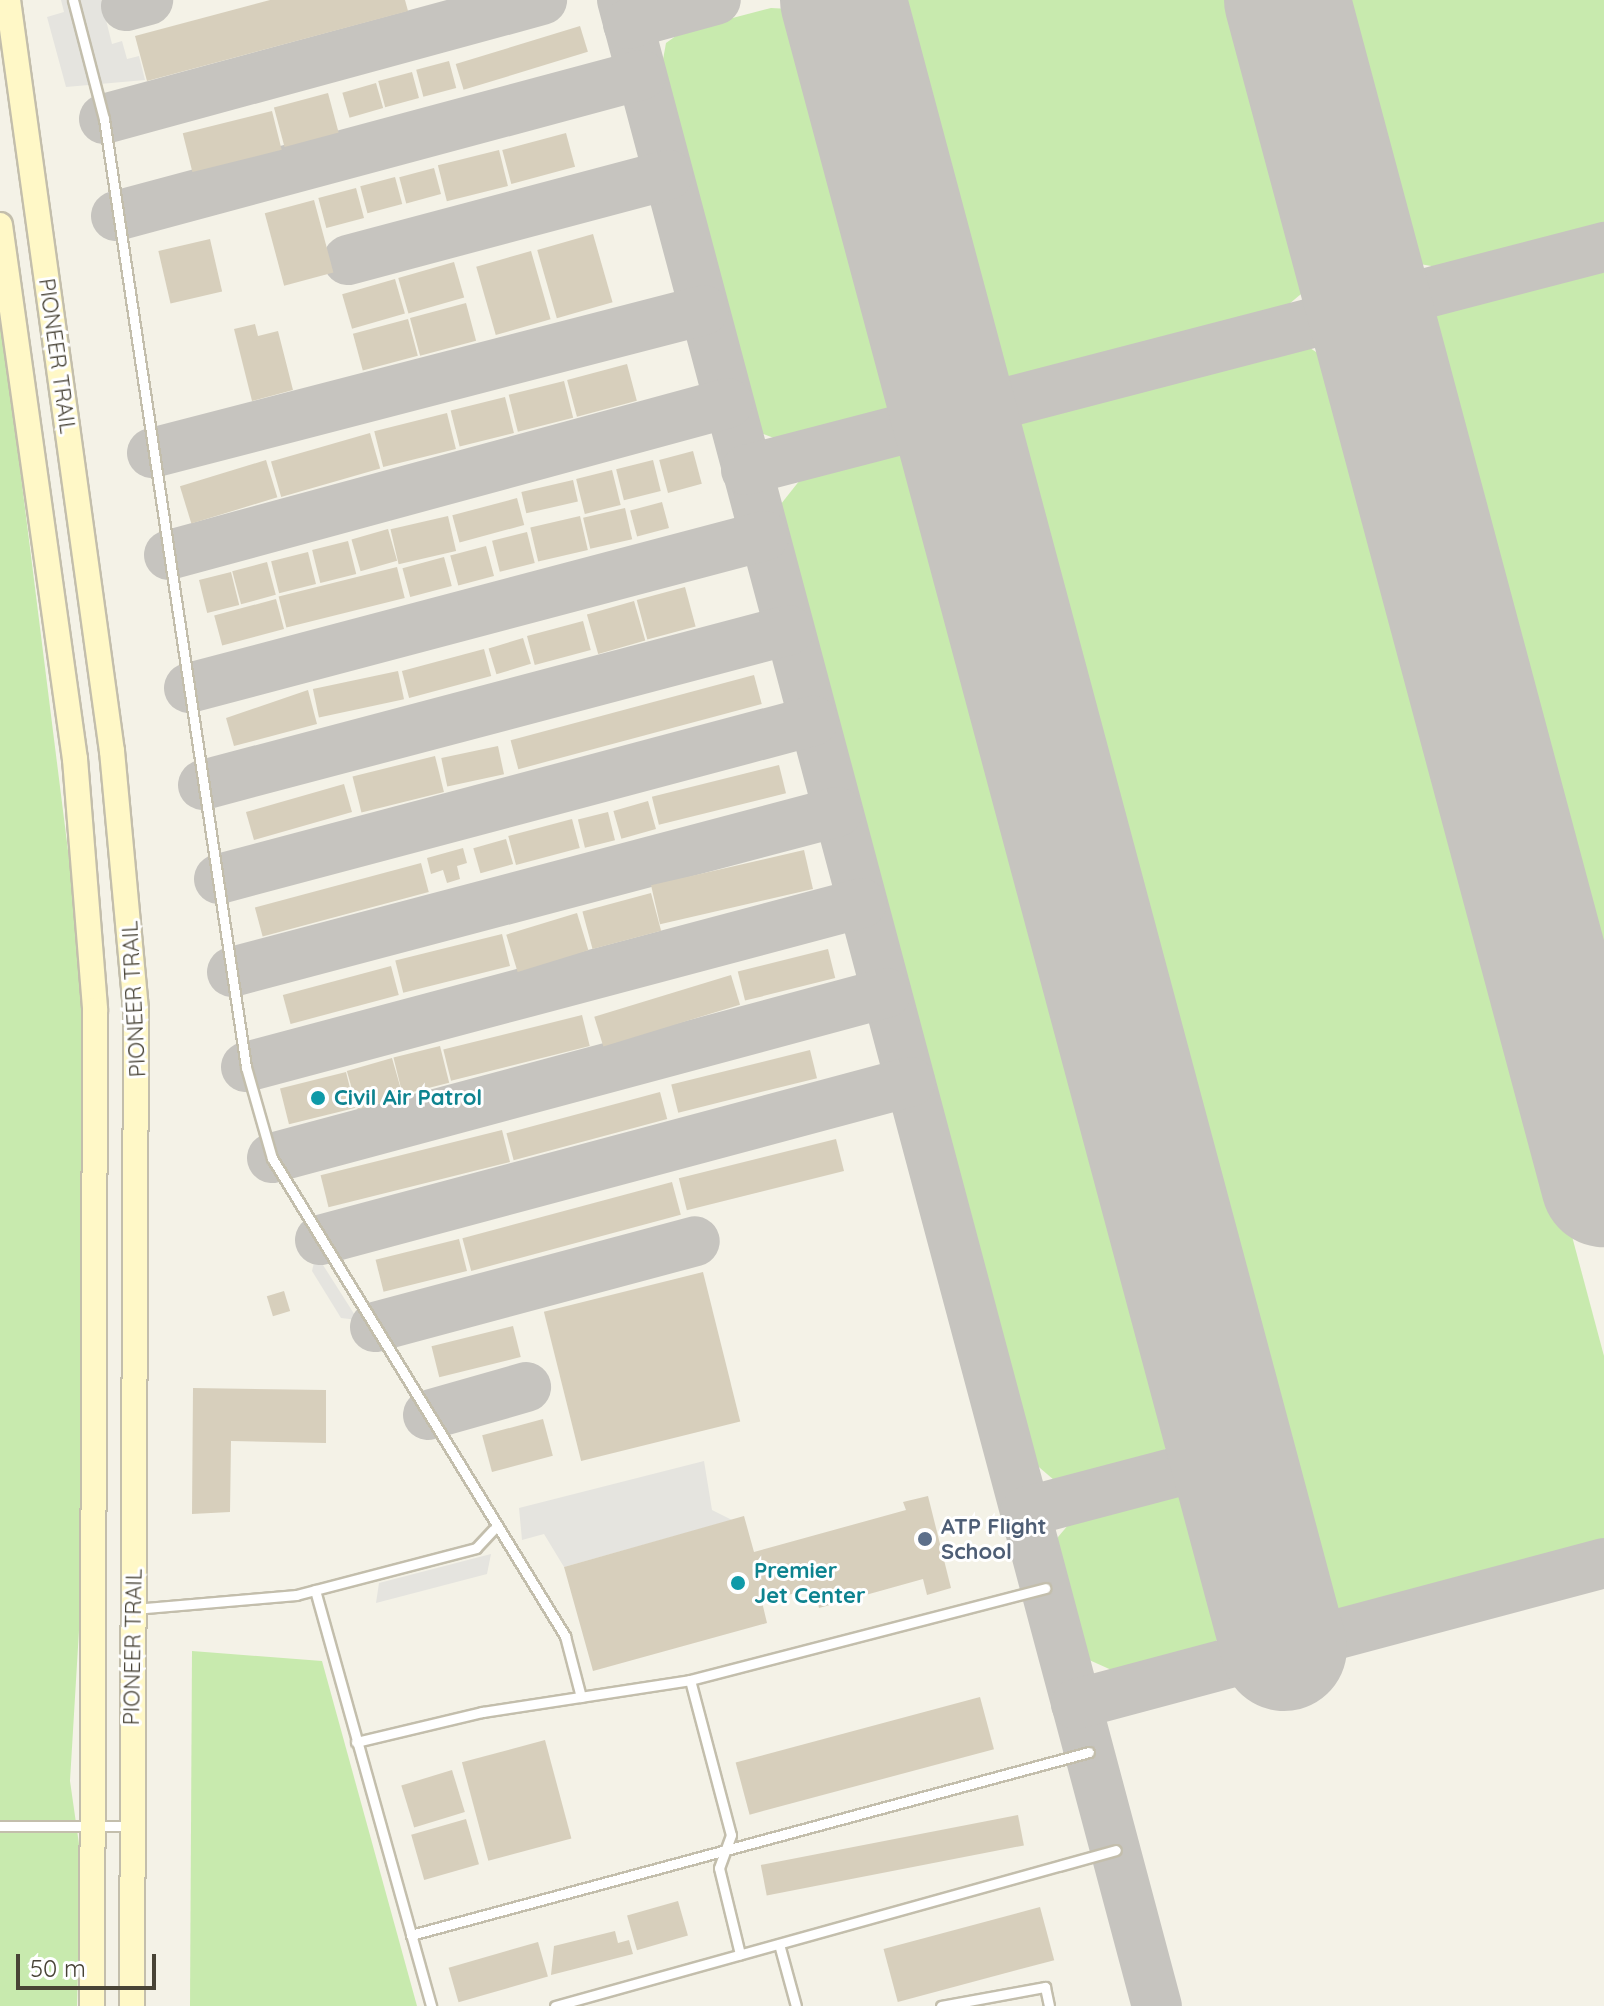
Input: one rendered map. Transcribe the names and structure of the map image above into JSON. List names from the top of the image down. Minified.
{"streets":{"main road":["PIONEER TRAIL"]},"places":["Civil Air Patrol","ATP Flight School","Premier Jet Center"],"scale_bar":"50 m"}
